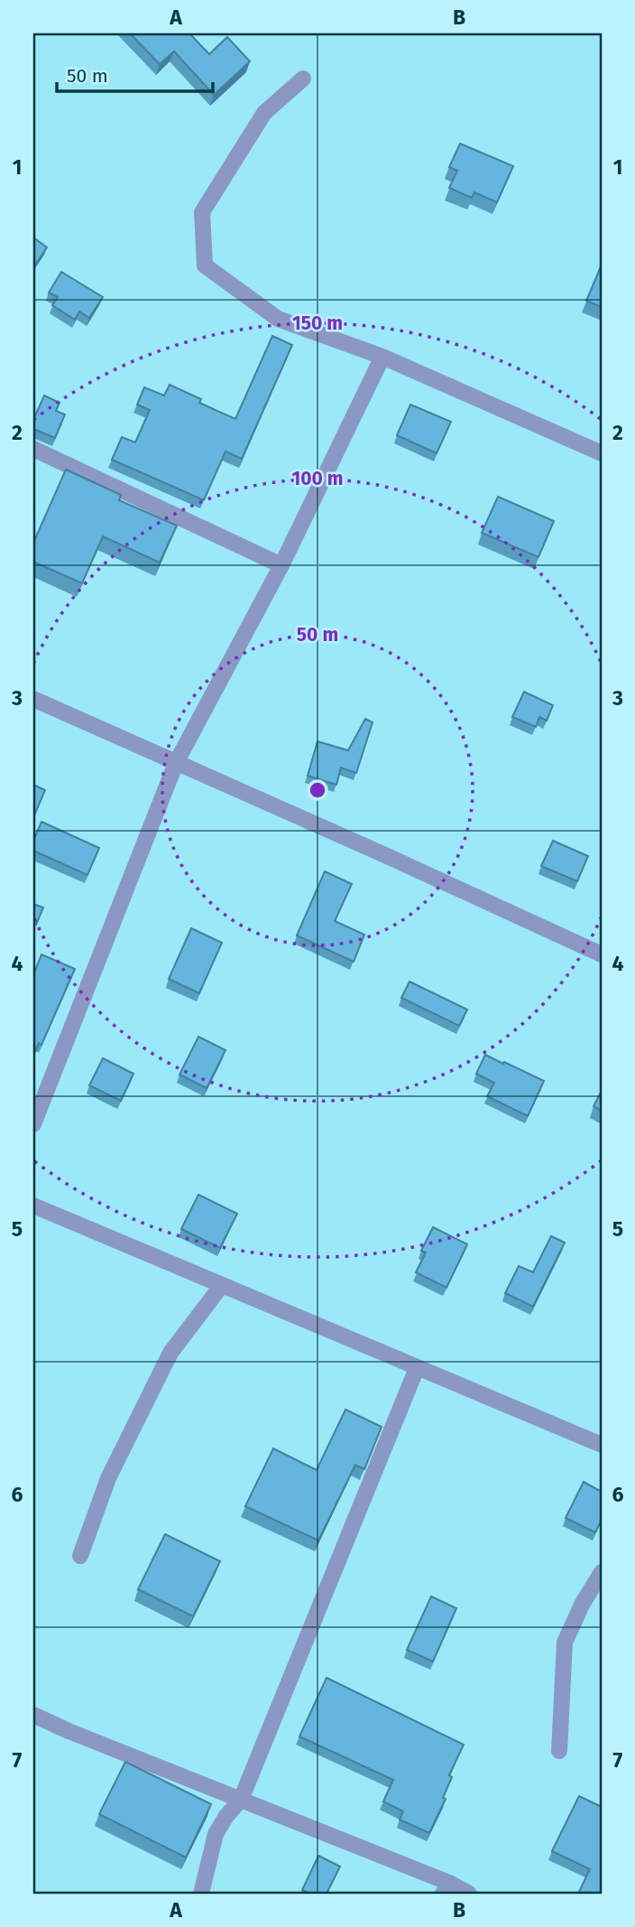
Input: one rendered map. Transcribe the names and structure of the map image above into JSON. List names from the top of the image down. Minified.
{"scale_bar":"50 m","grid":{"columns":["A","B"],"rows":["1","2","3","4","5","6","7"]},"rings":["150 m","100 m","50 m"]}
